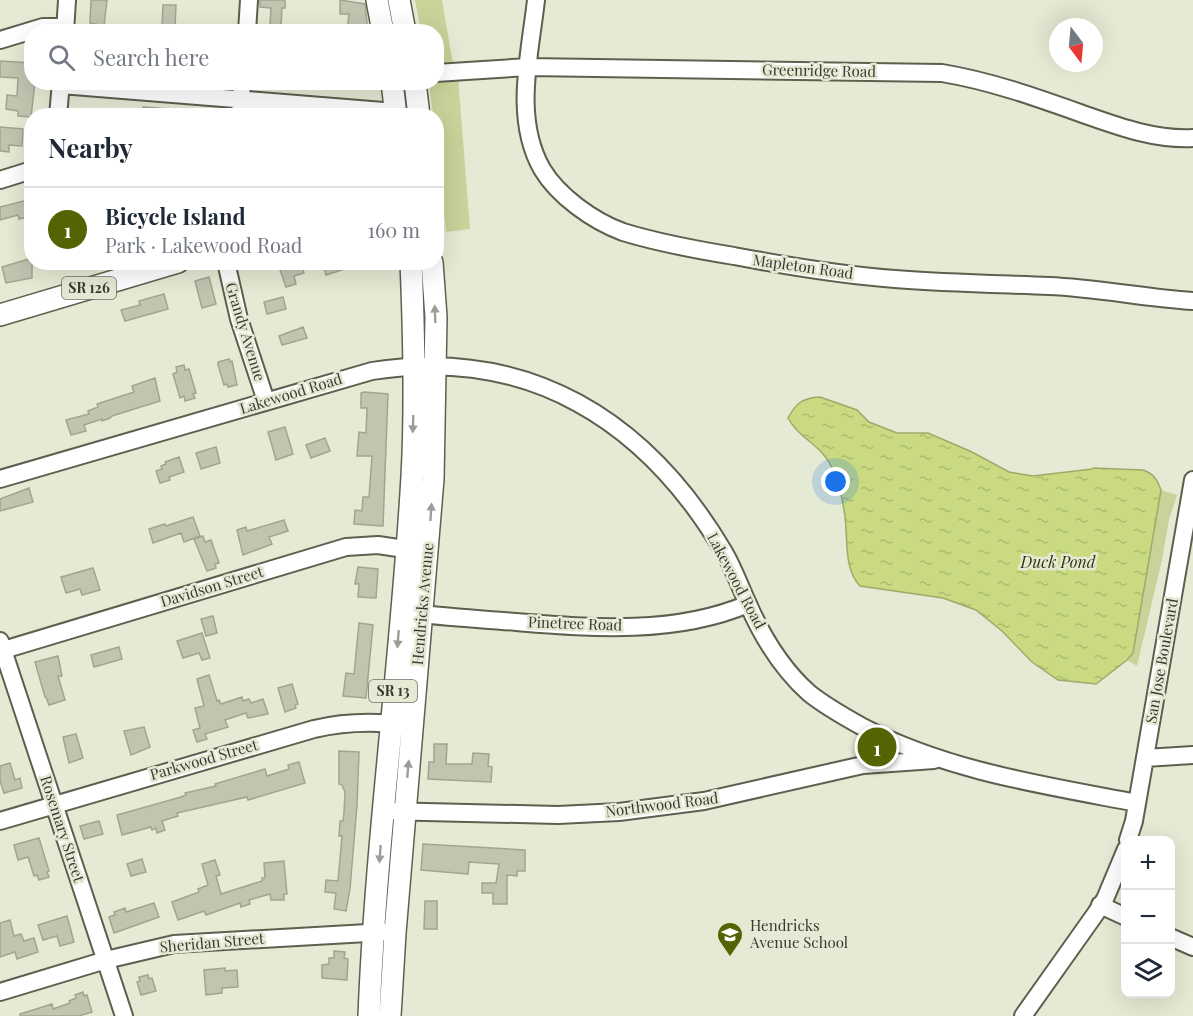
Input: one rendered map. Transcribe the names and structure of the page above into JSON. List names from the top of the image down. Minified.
{"streets":{"main road":["SR 126","Hendricks Avenue","SR 13"],"street":["Greenridge Road","Mapleton Road","Grandy Avenue","Lakewood Road","Davidson Street","Pinetree Road","San Jose Boulevard","Parkwood Street","Northwood Road","Rosemary Street","Sheridan Street"]},"crossings":[["Greenridge Road","Mapleton Road"],["Grandy Avenue","Lakewood Road"],["Lakewood Road","Hendricks Avenue"],["Lakewood Road","Pinetree Road"],["Lakewood Road","San Jose Boulevard"],["Lakewood Road","Northwood Road"],["Davidson Street","Hendricks Avenue"],["Davidson Street","Rosemary Street"],["Hendricks Avenue","Pinetree Road"],["Hendricks Avenue","Parkwood Street"],["Hendricks Avenue","Northwood Road"],["Hendricks Avenue","Sheridan Street"],["Parkwood Street","Rosemary Street"],["Rosemary Street","Sheridan Street"]],"water":["Duck Pond"],"places":{"school or university":["Hendricks Avenue School"]},"north":"bottom","page":{"search":"Search here","heading":"Nearby","list":[{"mark":"1","name":"Bicycle Island","note":"Park · Lakewood Road","value":"160 m"}],"pins":"1","map_buttons":["+","−"]}}
